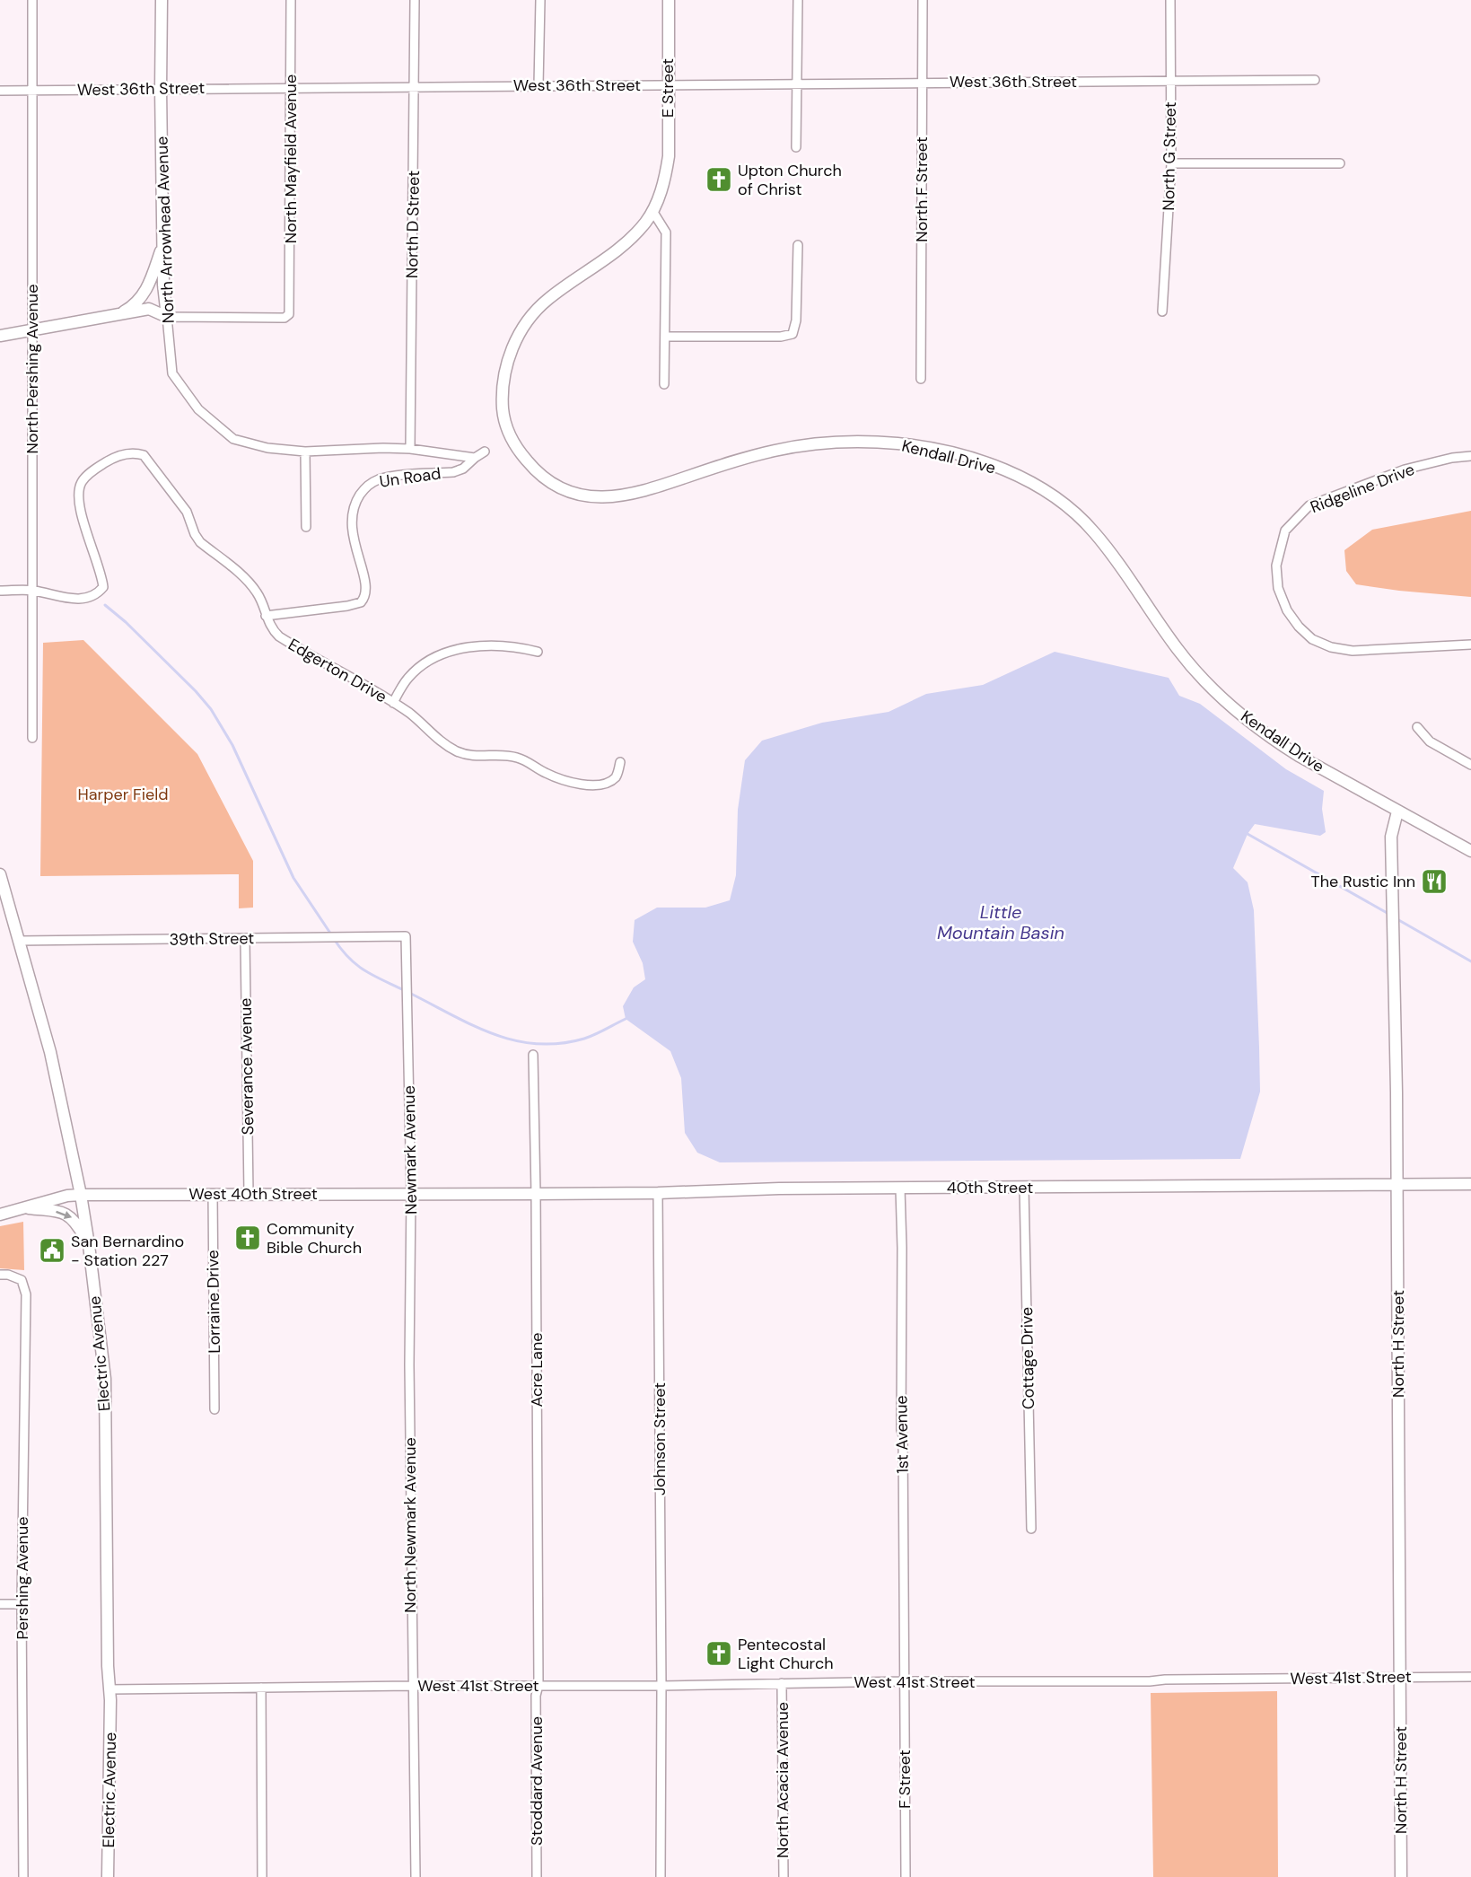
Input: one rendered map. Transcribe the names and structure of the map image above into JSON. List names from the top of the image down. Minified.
{"streets":{"main road":["E Street","North Arrowhead Avenue","Kendall Drive","40th Street","West 40th Street","North H Street","Electric Avenue"],"street":["West 36th Street","North G Street","North Mayfield Avenue","North F Street","North D Street","North Pershing Avenue","Un Road","Ridgeline Drive","Edgerton Drive","39th Street","Severance Avenue","Newmark Avenue","Lorraine Drive","Cottage Drive","Acre Lane","1st Avenue","Johnson Street","North Newmark Avenue","Pershing Avenue","West 41st Street","F Street","North Acacia Avenue","Stoddard Avenue"]},"crossings":[["West 36th Street","E Street"],["West 36th Street","North G Street"],["West 36th Street","North Mayfield Avenue"],["West 36th Street","North F Street"],["West 36th Street","North D Street"],["West 36th Street","North Arrowhead Avenue"],["West 36th Street","North Pershing Avenue"],["E Street","Kendall Drive"],["North Mayfield Avenue","North Arrowhead Avenue"],["North D Street","North Arrowhead Avenue"],["North Arrowhead Avenue","Un Road"],["North Pershing Avenue","Edgerton Drive"],["Kendall Drive","North H Street"],["Un Road","Edgerton Drive"],["39th Street","Severance Avenue"],["39th Street","Newmark Avenue"],["39th Street","Electric Avenue"],["Severance Avenue","West 40th Street"],["Newmark Avenue","West 40th Street"],["Newmark Avenue","North Newmark Avenue"],["40th Street","West 40th Street"],["40th Street","North H Street"],["40th Street","Cottage Drive"],["40th Street","Acre Lane"],["40th Street","1st Avenue"],["40th Street","Johnson Street"],["West 40th Street","Lorraine Drive"],["West 40th Street","Electric Avenue"],["North H Street","West 41st Street"],["Electric Avenue","West 41st Street"],["Acre Lane","West 41st Street"],["Acre Lane","Stoddard Avenue"],["1st Avenue","West 41st Street"],["1st Avenue","F Street"],["Johnson Street","West 41st Street"],["North Newmark Avenue","West 41st Street"],["West 41st Street","F Street"],["West 41st Street","North Acacia Avenue"],["West 41st Street","Stoddard Avenue"]],"water":["Little Mountain Basin"],"parks":["Harper Field"],"places":{"church":["Upton Church of Christ","Community Bible Church","Pentecostal Light Church"],"restaurant":["The Rustic Inn"],"public building":["San Bernardino - Station 227"]}}
